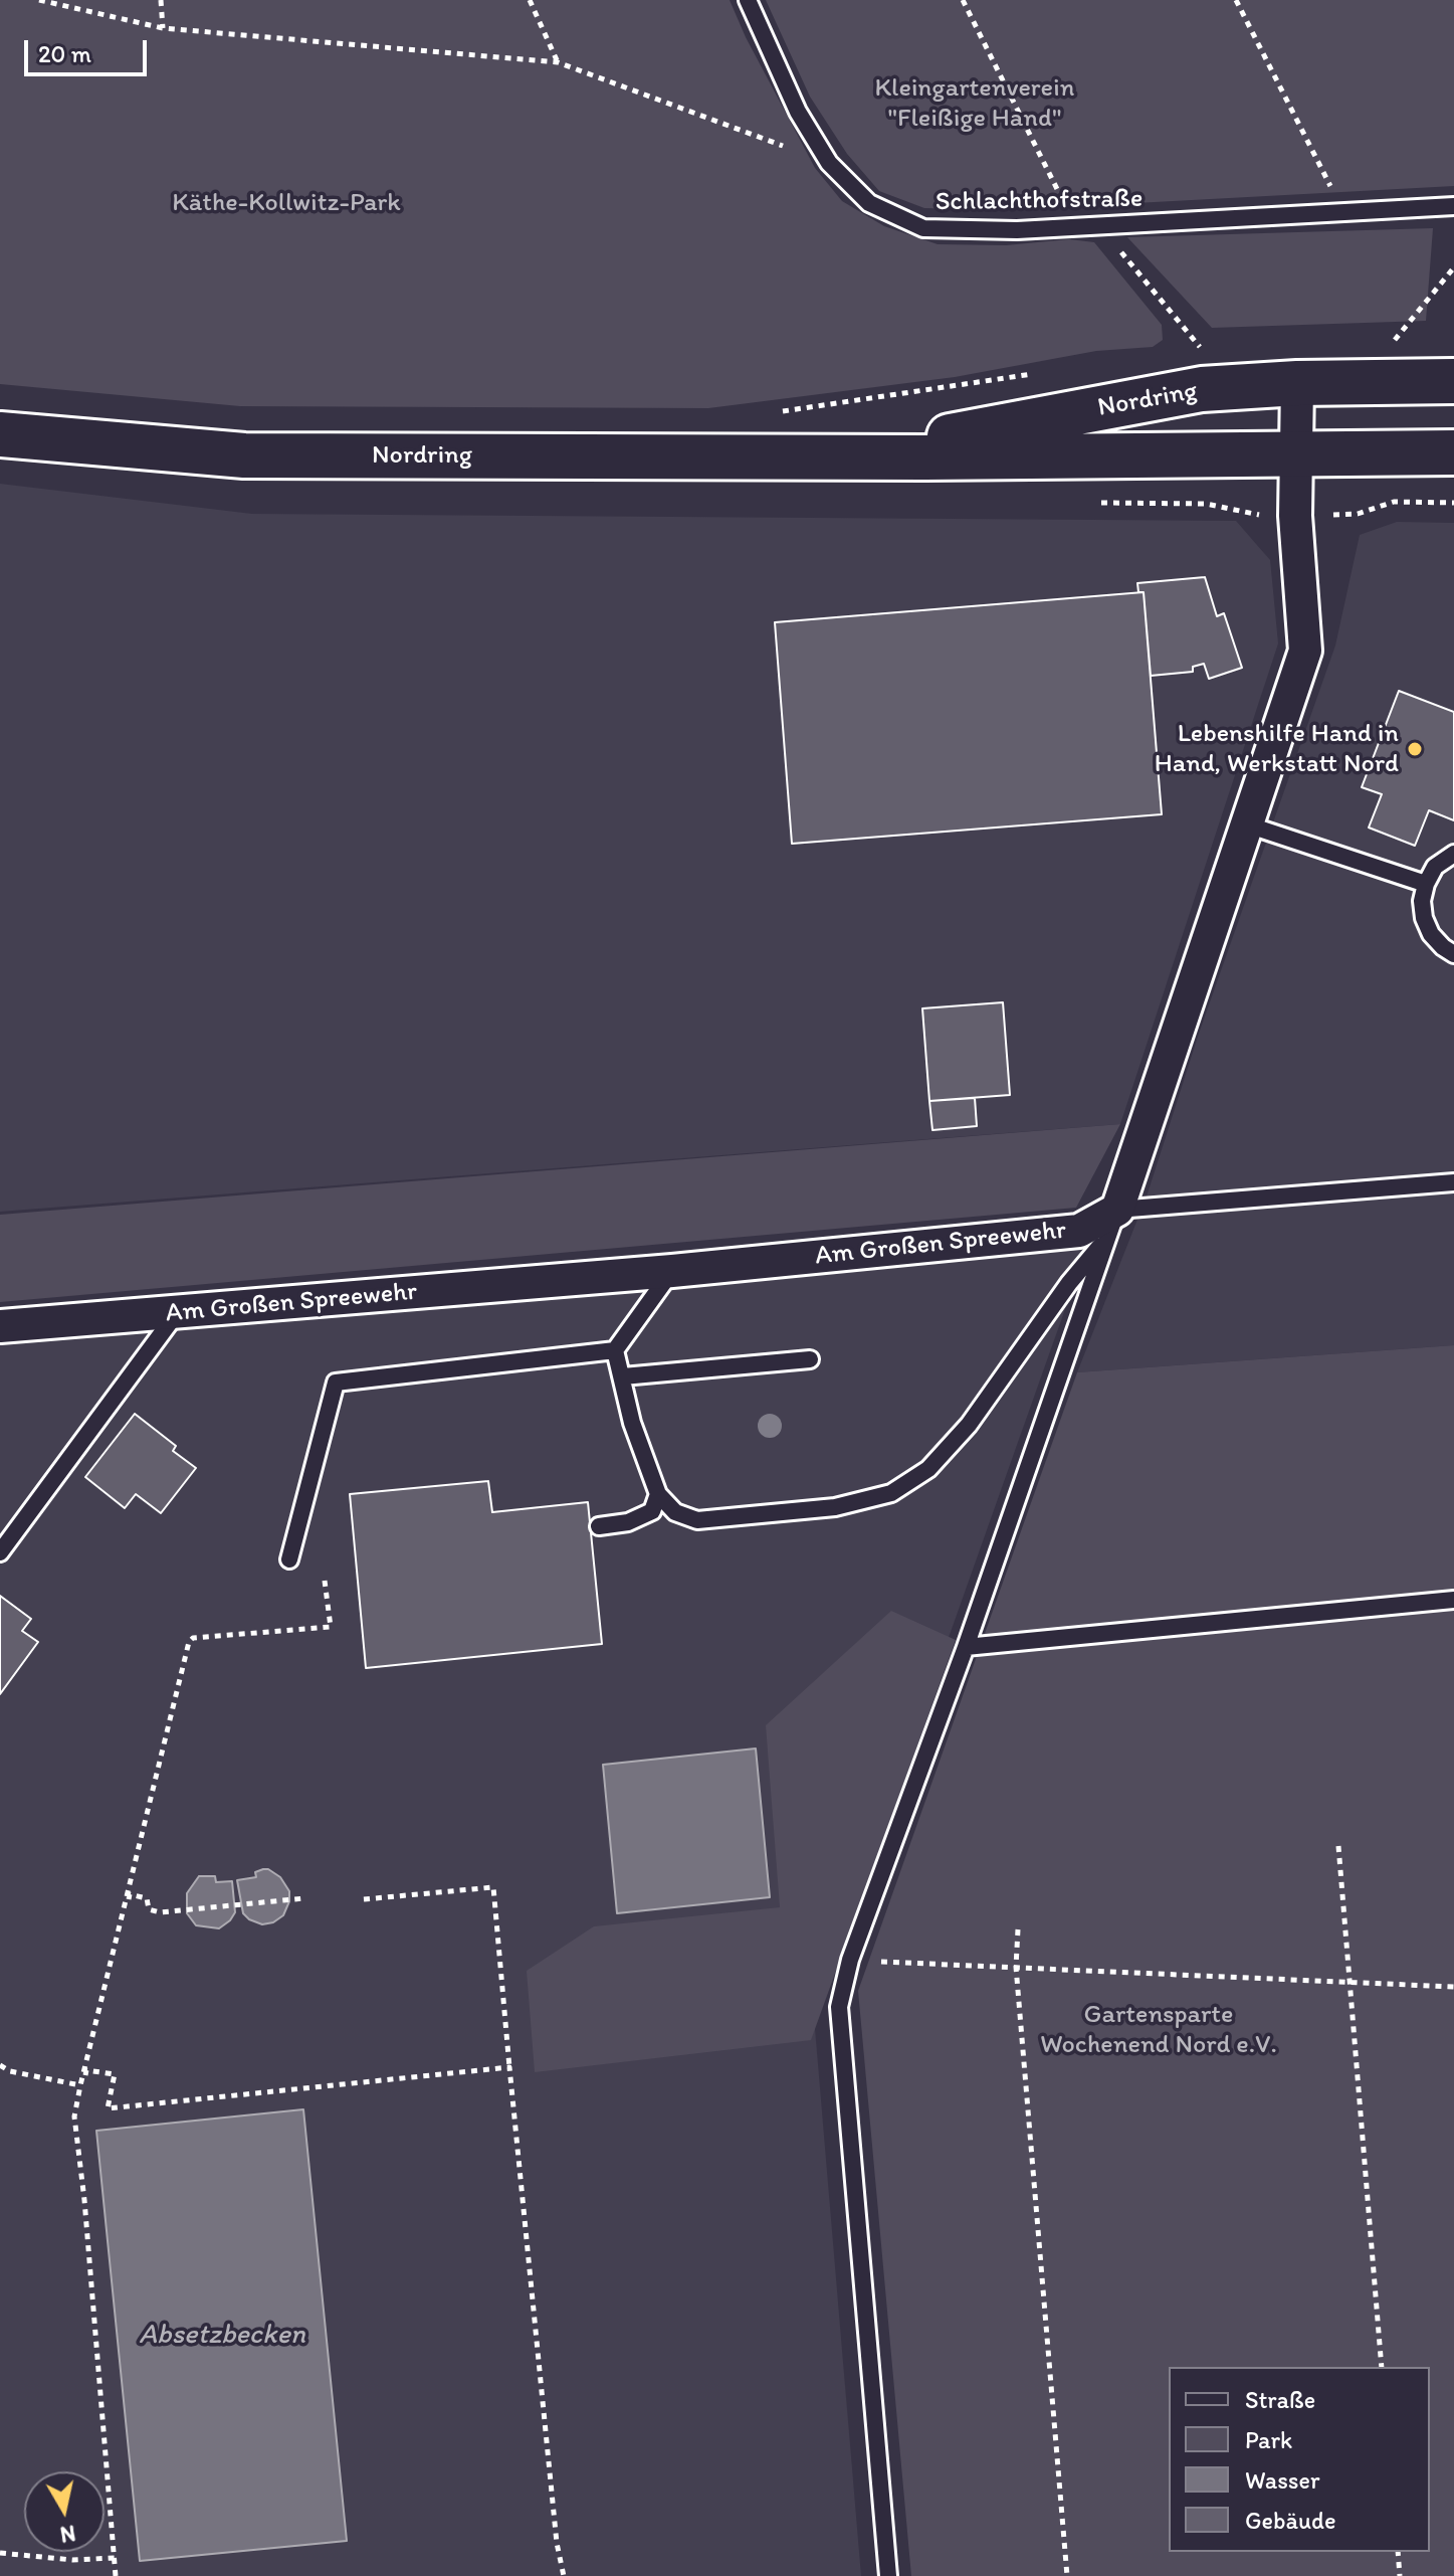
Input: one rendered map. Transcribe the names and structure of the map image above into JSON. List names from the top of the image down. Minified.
{"streets":{"main road":["Nordring"],"street":["Am Großen Spreewehr"],"lane":["Schlachthofstraße"]},"water":["Absetzbecken"],"parks":["Kleingartenverein \"Fleißige Hand\"","Käthe-Kollwitz-Park","Gartensparte Wochenend Nord e.V."],"places":["Lebenshilfe Hand in Hand, Werkstatt Nord"],"legend":["Straße","Park","Wasser","Gebäude"],"scale_bar":"20 m","north":"bottom"}
